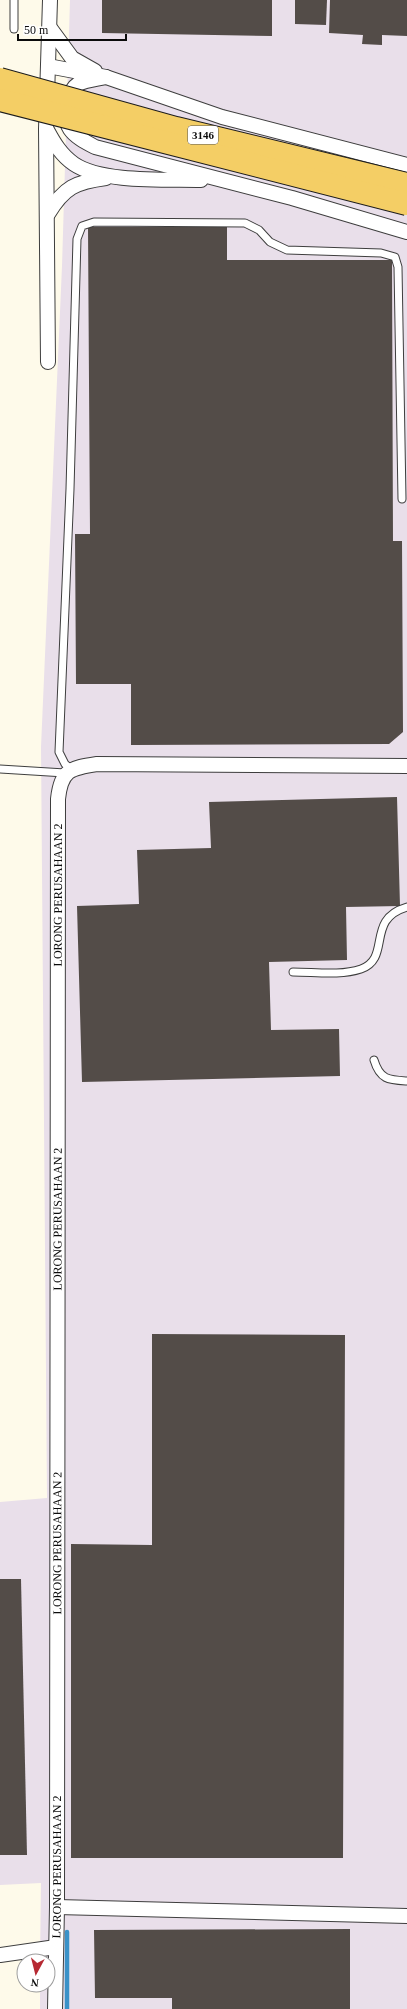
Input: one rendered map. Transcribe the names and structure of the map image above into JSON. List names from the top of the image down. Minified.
{"streets":{"main road":["3146"],"street":["LORONG PERUSAHAAN 2"]},"scale_bar":"50 m","north":"bottom"}
